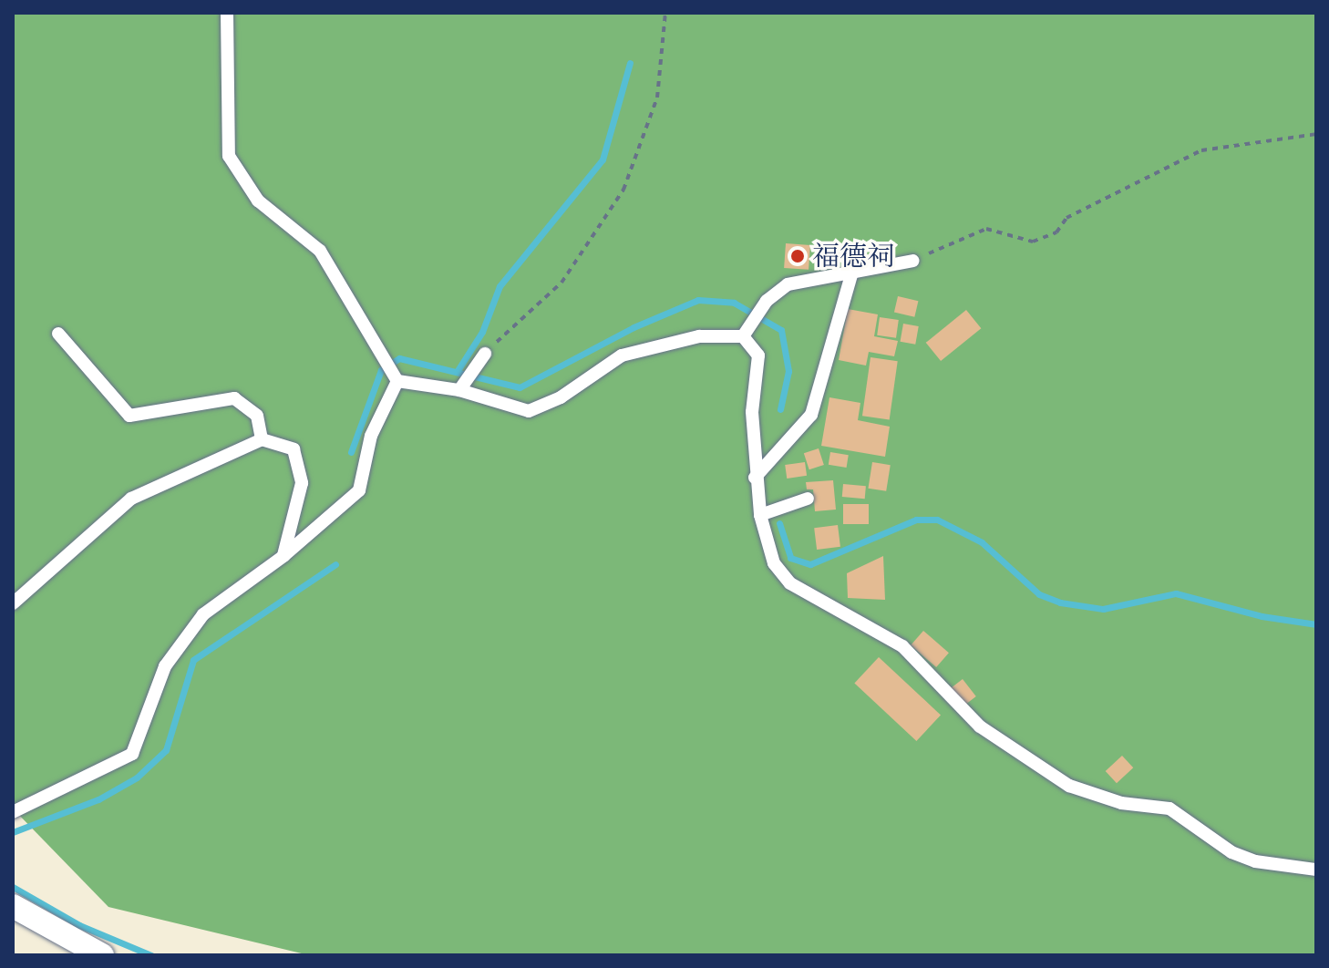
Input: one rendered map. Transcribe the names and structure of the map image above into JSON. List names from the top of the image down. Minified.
{"places":["福德祠"]}
